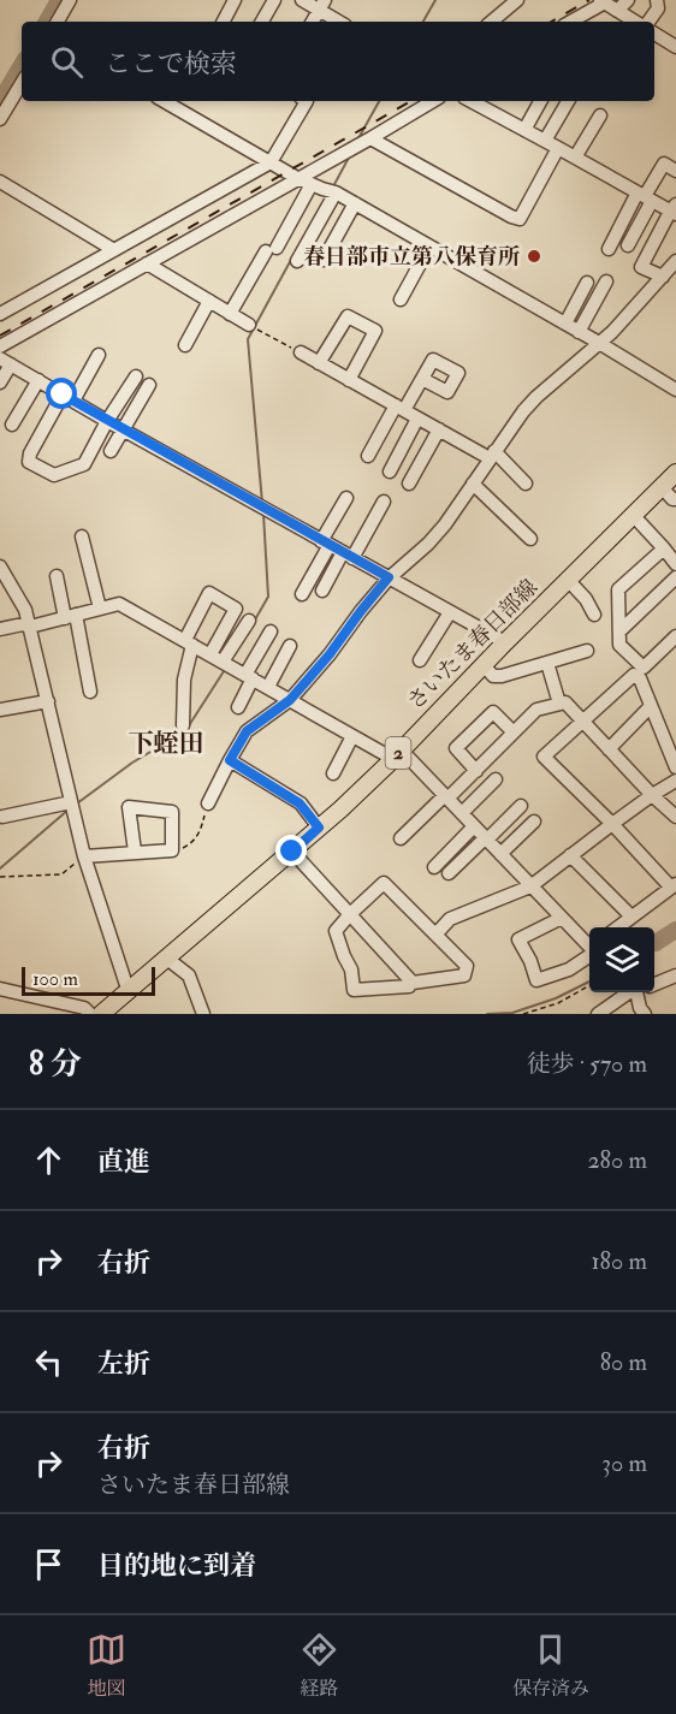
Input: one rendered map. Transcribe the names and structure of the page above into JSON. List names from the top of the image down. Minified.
{"streets":{"main road":["さいたま春日部線","2"]},"districts":["下蛭田"],"places":["春日部市立第八保育所"],"scale_bar":"100 m","page":{"search":"ここで検索","scale":"100 m","heading":["8 分","徒歩 · 570 m"],"list":[["直進","280 m"],["右折","180 m"],["左折","80 m"],["右折","さいたま春日部線","30 m"],"目的地に到着"],"nav":["地図","経路","保存済み"]}}
